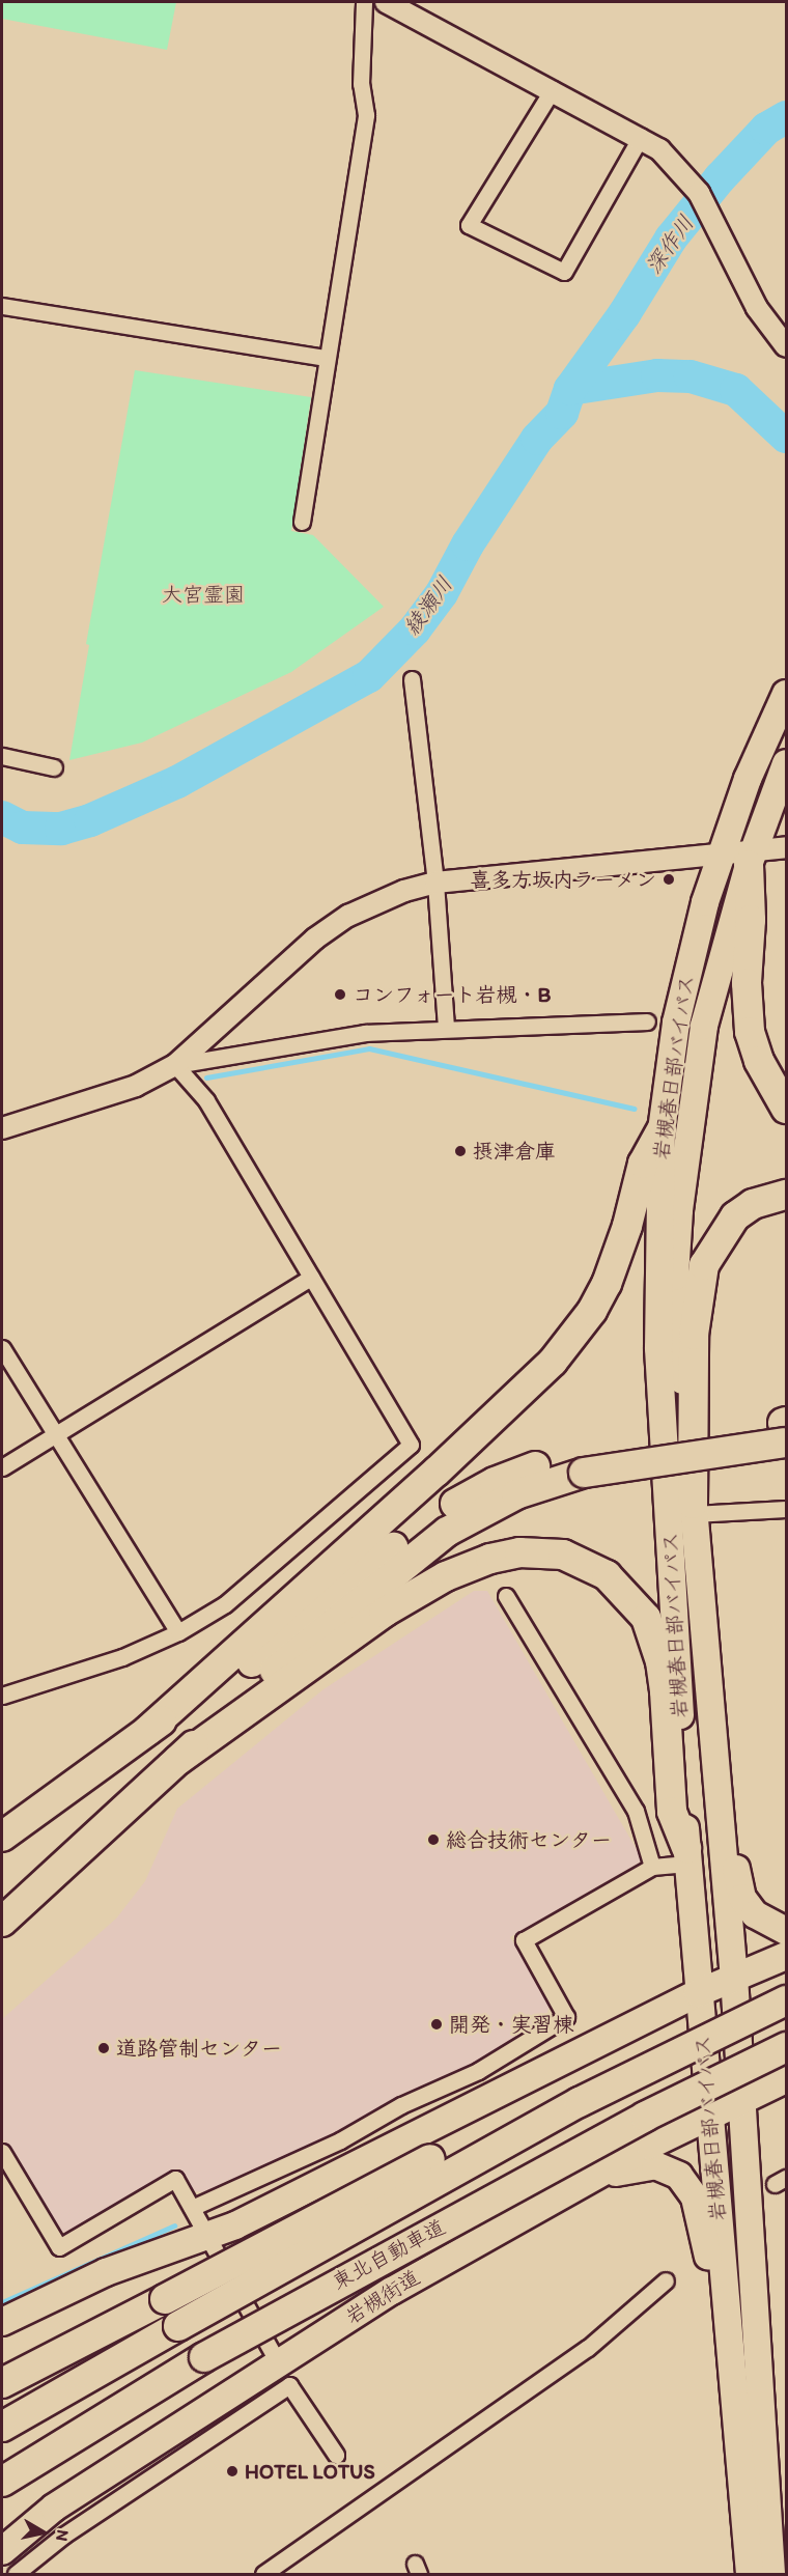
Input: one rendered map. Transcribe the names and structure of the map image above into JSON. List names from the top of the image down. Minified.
{"streets":{"highway":["岩槻春日部バイパス","東北自動車道","岩槻街道"]},"crossings":[["岩槻春日部バイパス","岩槻街道"]],"water":["深作川","綾瀬川"],"parks":["大宮霊園"],"places":["喜多方坂内ラーメン","コンフォート岩槻・B","摂津倉庫","総合技術センター","開発・実習棟","道路管制センター","HOTEL LOTUS"],"north":"right"}
